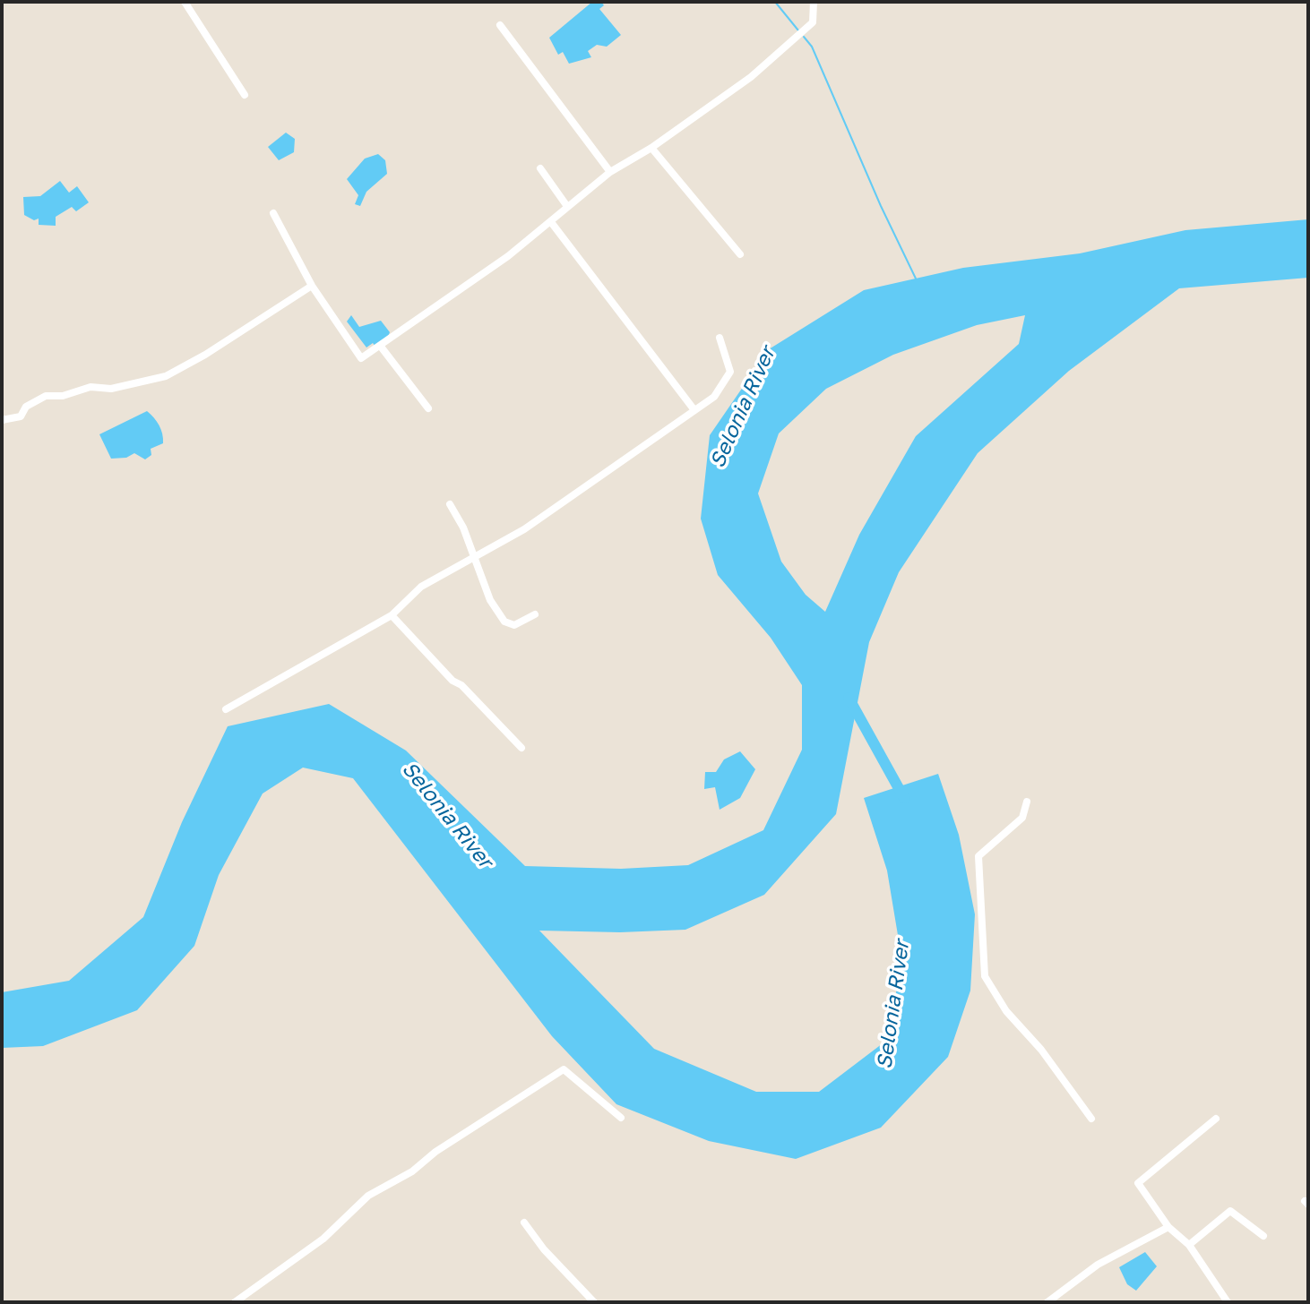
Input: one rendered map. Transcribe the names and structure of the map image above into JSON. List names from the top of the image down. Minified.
{"water":["Selonia River"]}
